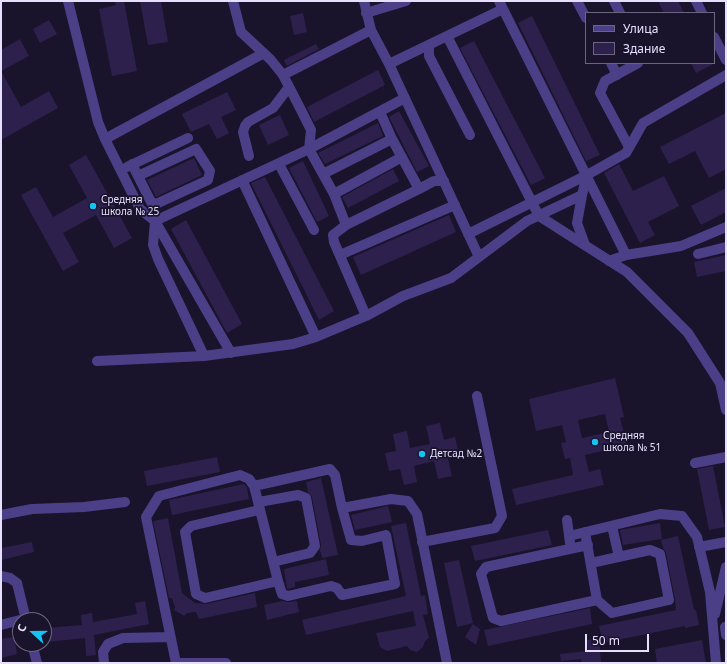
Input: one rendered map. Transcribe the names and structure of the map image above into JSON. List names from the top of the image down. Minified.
{"places":["Средняя школа № 25","Средняя школа № 51","Детсад №2"],"legend":["Улица","Здание"],"scale_bar":"50 m","north":"left"}
